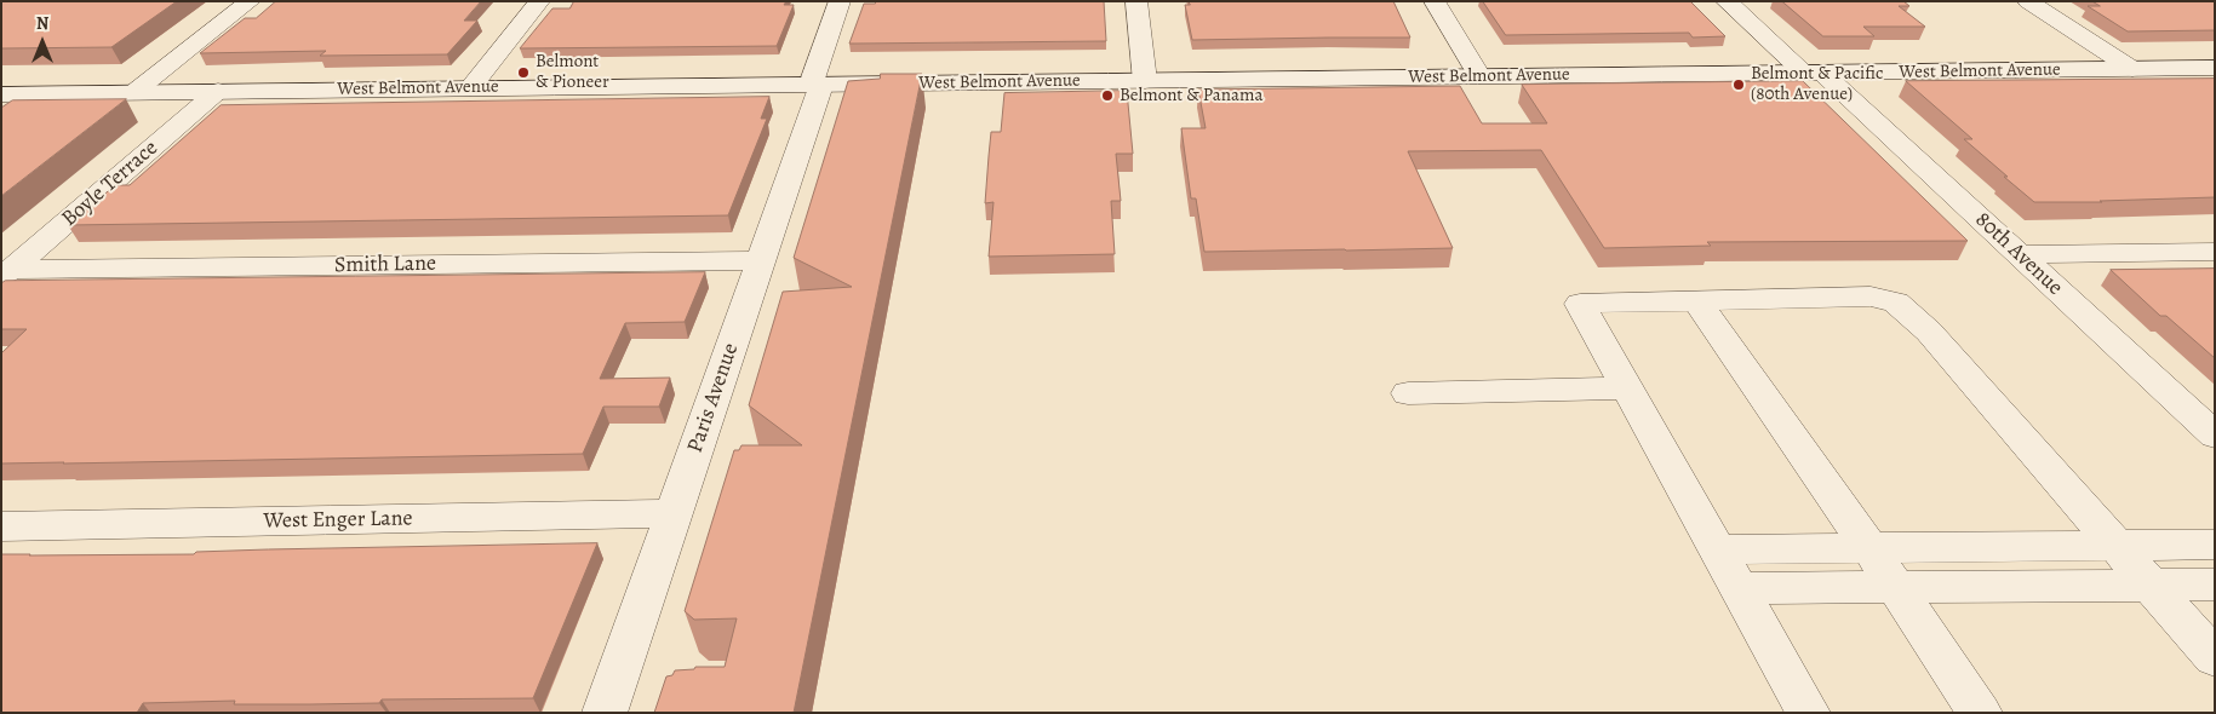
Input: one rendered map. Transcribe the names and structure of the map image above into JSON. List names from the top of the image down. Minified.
{"streets":{"street":["West Belmont Avenue","Boyle Terrace","80th Avenue","Smith Lane","Paris Avenue","West Enger Lane"]},"crossings":[["West Belmont Avenue","Boyle Terrace"],["West Belmont Avenue","80th Avenue"],["West Belmont Avenue","Paris Avenue"],["Boyle Terrace","Smith Lane"],["Smith Lane","Paris Avenue"],["Paris Avenue","West Enger Lane"]],"places":["Belmont & Pioneer","Belmont & Pacific (80th Avenue)","Belmont & Panama"],"north":"top"}
